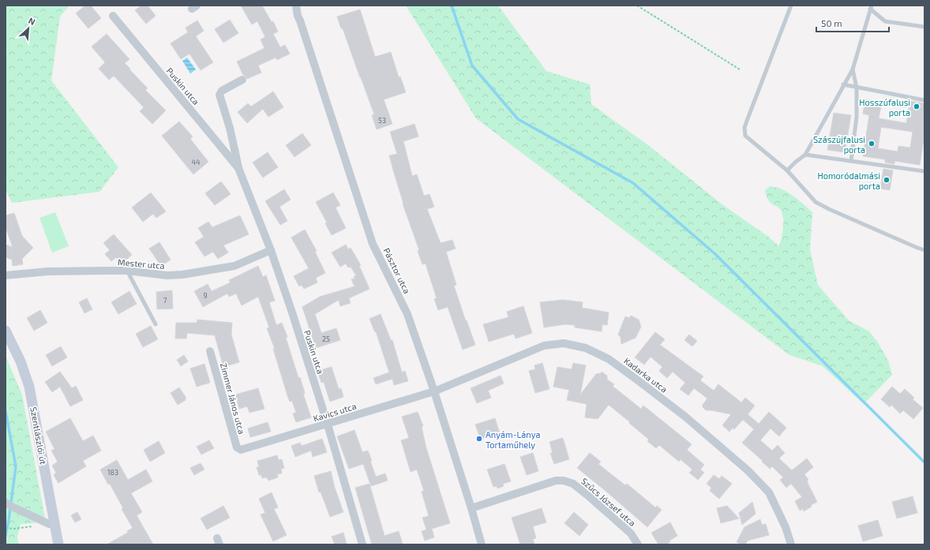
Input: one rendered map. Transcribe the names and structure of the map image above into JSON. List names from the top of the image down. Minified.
{"streets":{"main road":["Szentlászlói út"],"street":["Puskin utca","Mester utca","Pásztor utca","Kadarka utca","Zimmer János utca","Kavics utca","Szűcs József utca"]},"crossings":[["Puskin utca","Mester utca"],["Puskin utca","Kavics utca"],["Pásztor utca","Kadarka utca"],["Pásztor utca","Kavics utca"],["Pásztor utca","Szűcs József utca"],["Kadarka utca","Kavics utca"],["Zimmer János utca","Kavics utca"]],"places":["Hosszúfalusi porta","Szászújfalusi porta","Homoródalmási porta","Anyám-Lánya Tortaműhely"],"house_numbers":["53","44","9","7","25","183"],"scale_bar":"50 m","north":"top right"}
